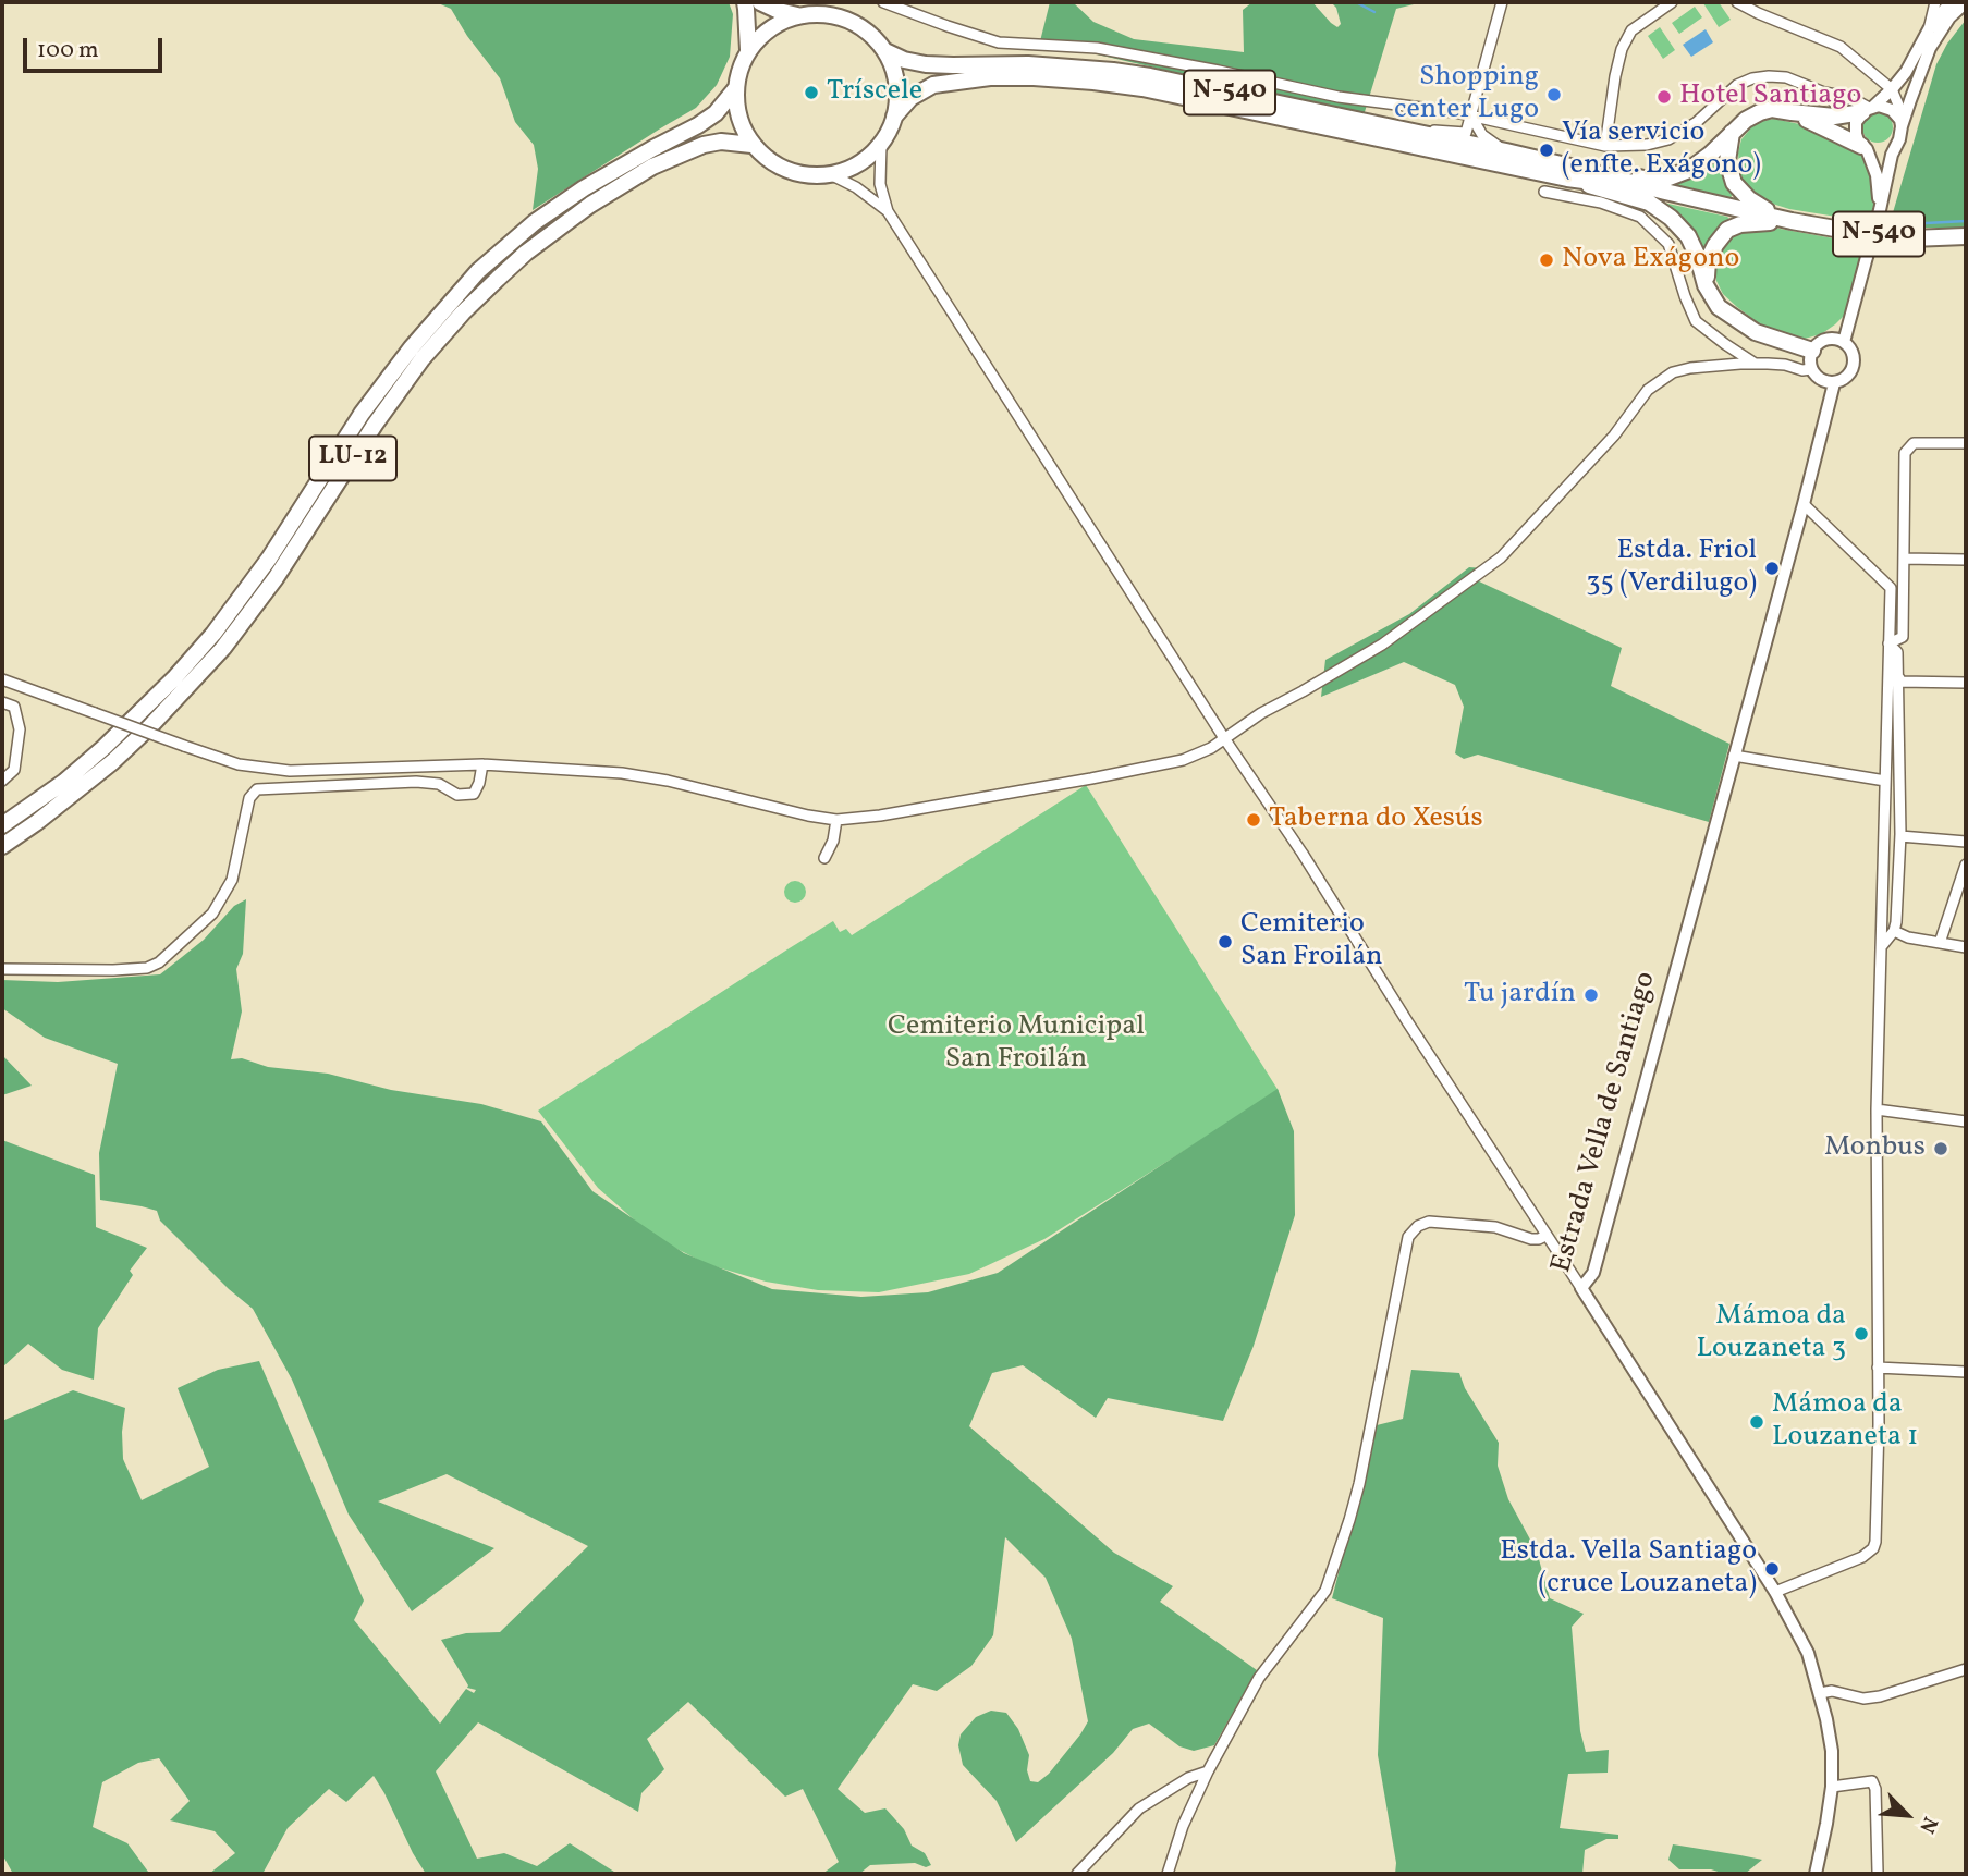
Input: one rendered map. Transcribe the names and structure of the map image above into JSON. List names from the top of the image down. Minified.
{"streets":{"highway":["N-540","LU-12"],"main road":["Estrada Vella de Santiago"]},"crossings":[["N-540","LU-12"]],"parks":["Cemiterio Municipal San Froilán"],"places":["Tríscele","Shopping center Lugo","Hotel Santiago","Vía servicio (enfte. Exágono)","Nova Exágono","Estda. Friol 35 (Verdilugo)","Taberna do Xesús","Cemiterio San Froilán","Tu jardín","Monbus","Mámoa da Louzaneta 3","Mámoa da Louzaneta 1","Estda. Vella Santiago (cruce Louzaneta)"],"scale_bar":"100 m","north":"bottom right"}
